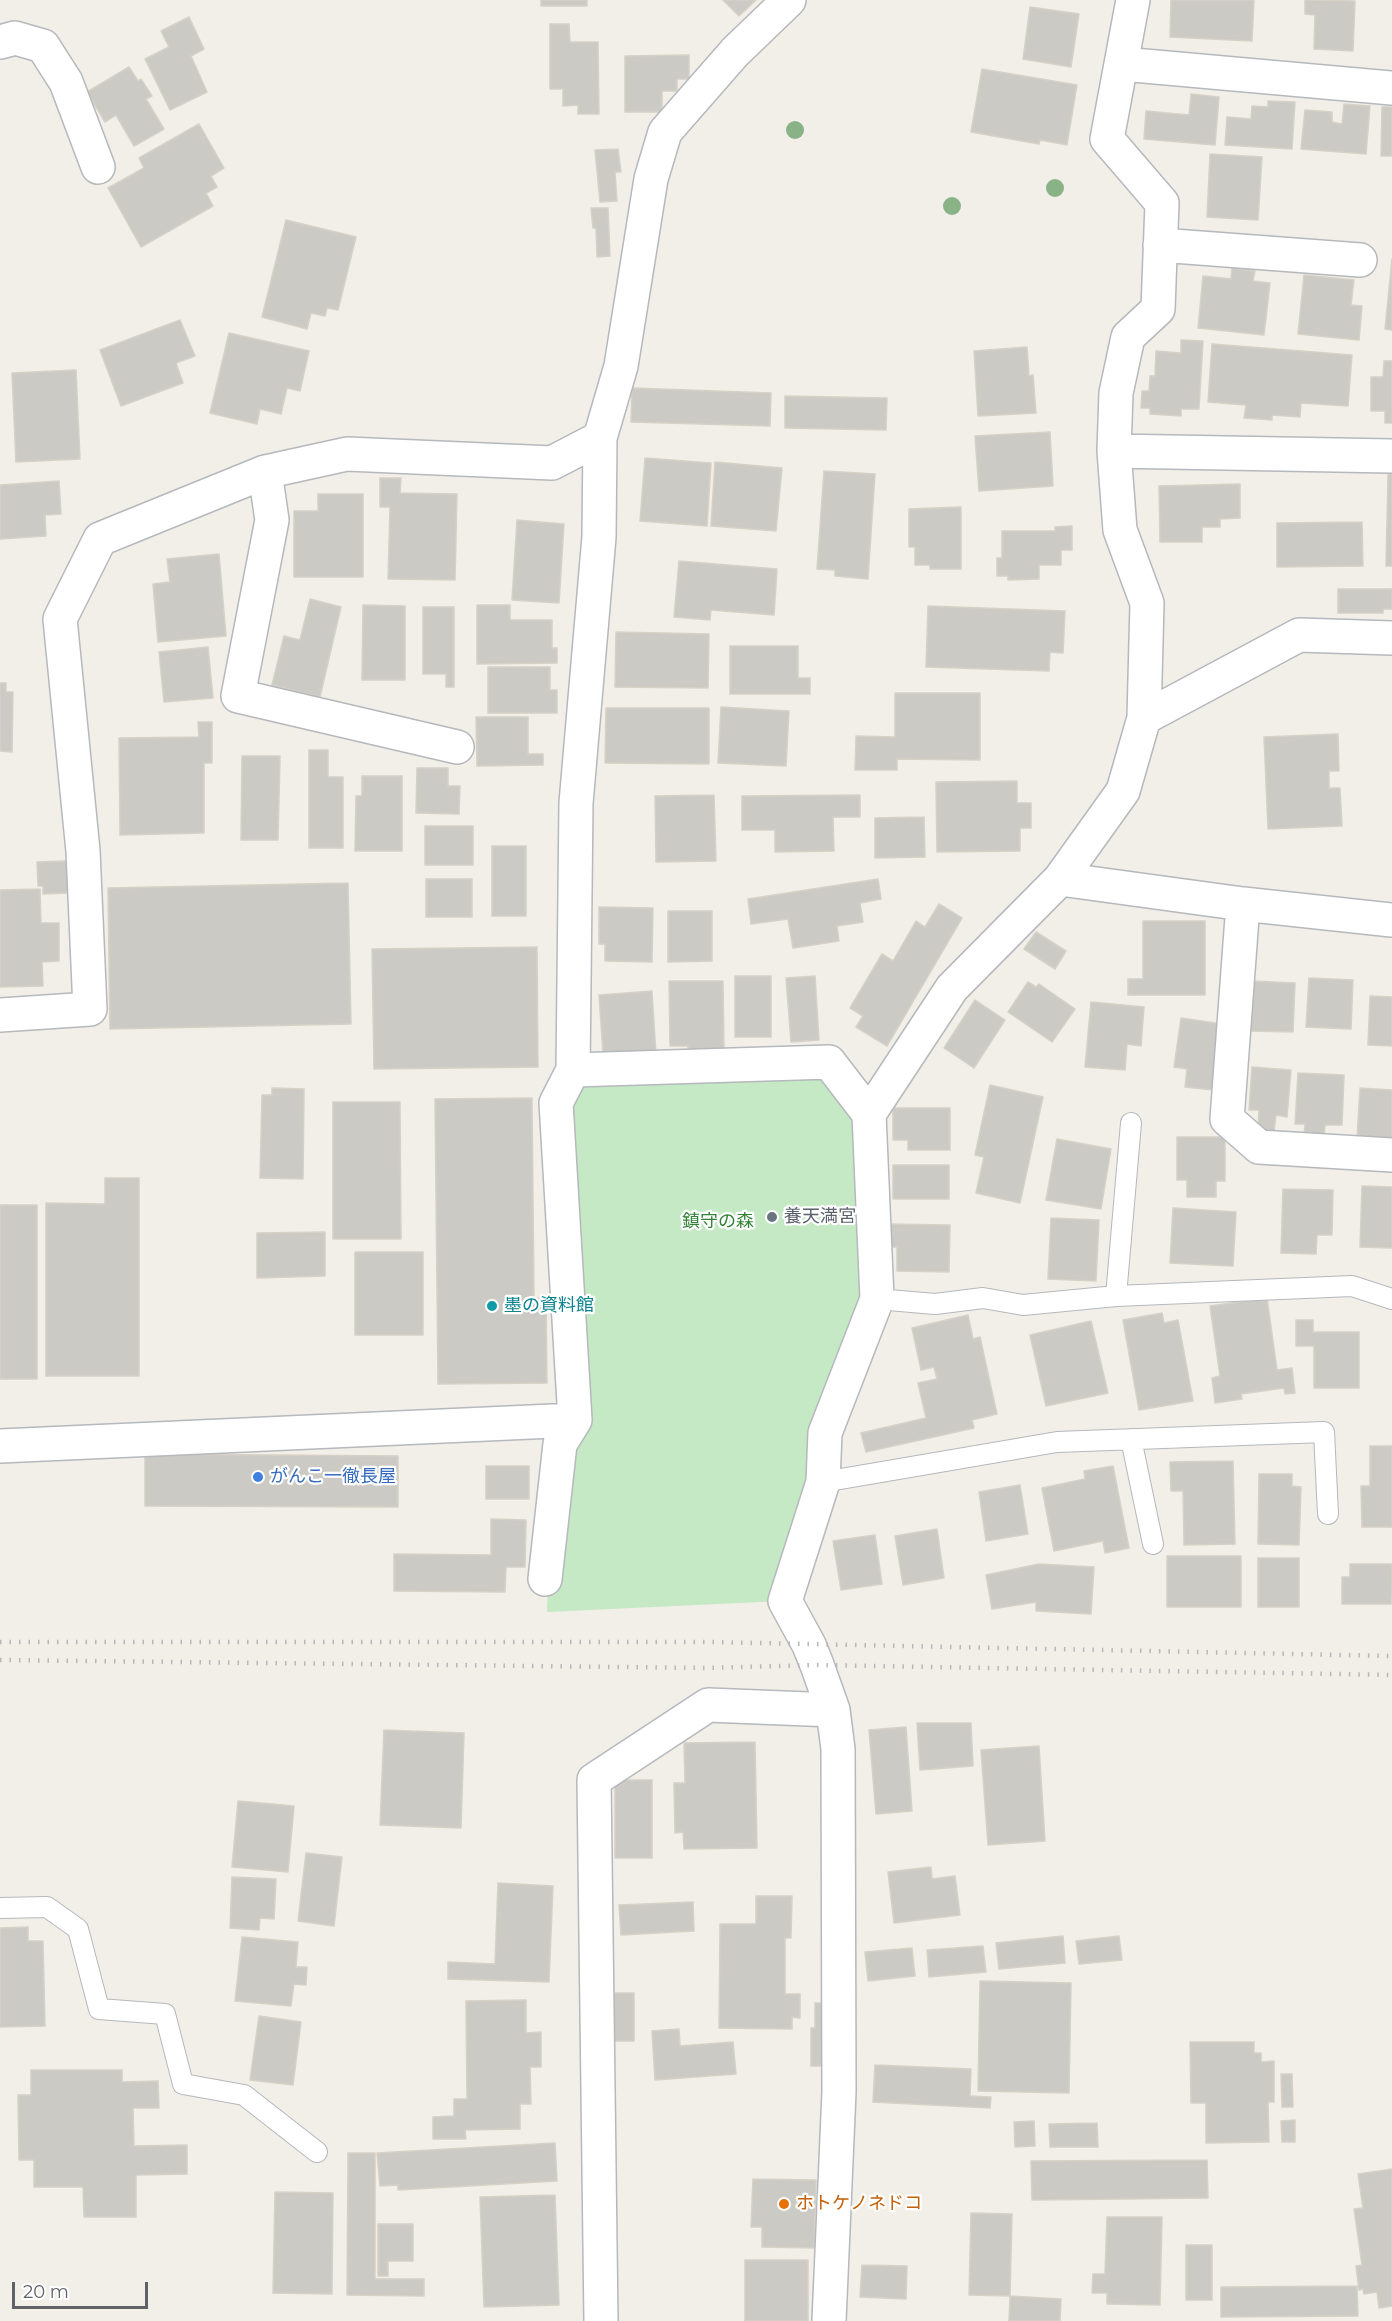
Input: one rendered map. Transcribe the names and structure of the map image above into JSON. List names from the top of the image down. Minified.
{"parks":["鎮守の森"],"places":["養天満宮","墨の資料館","がんこ一徹長屋","ホトケノネドコ"],"scale_bar":"20 m"}
